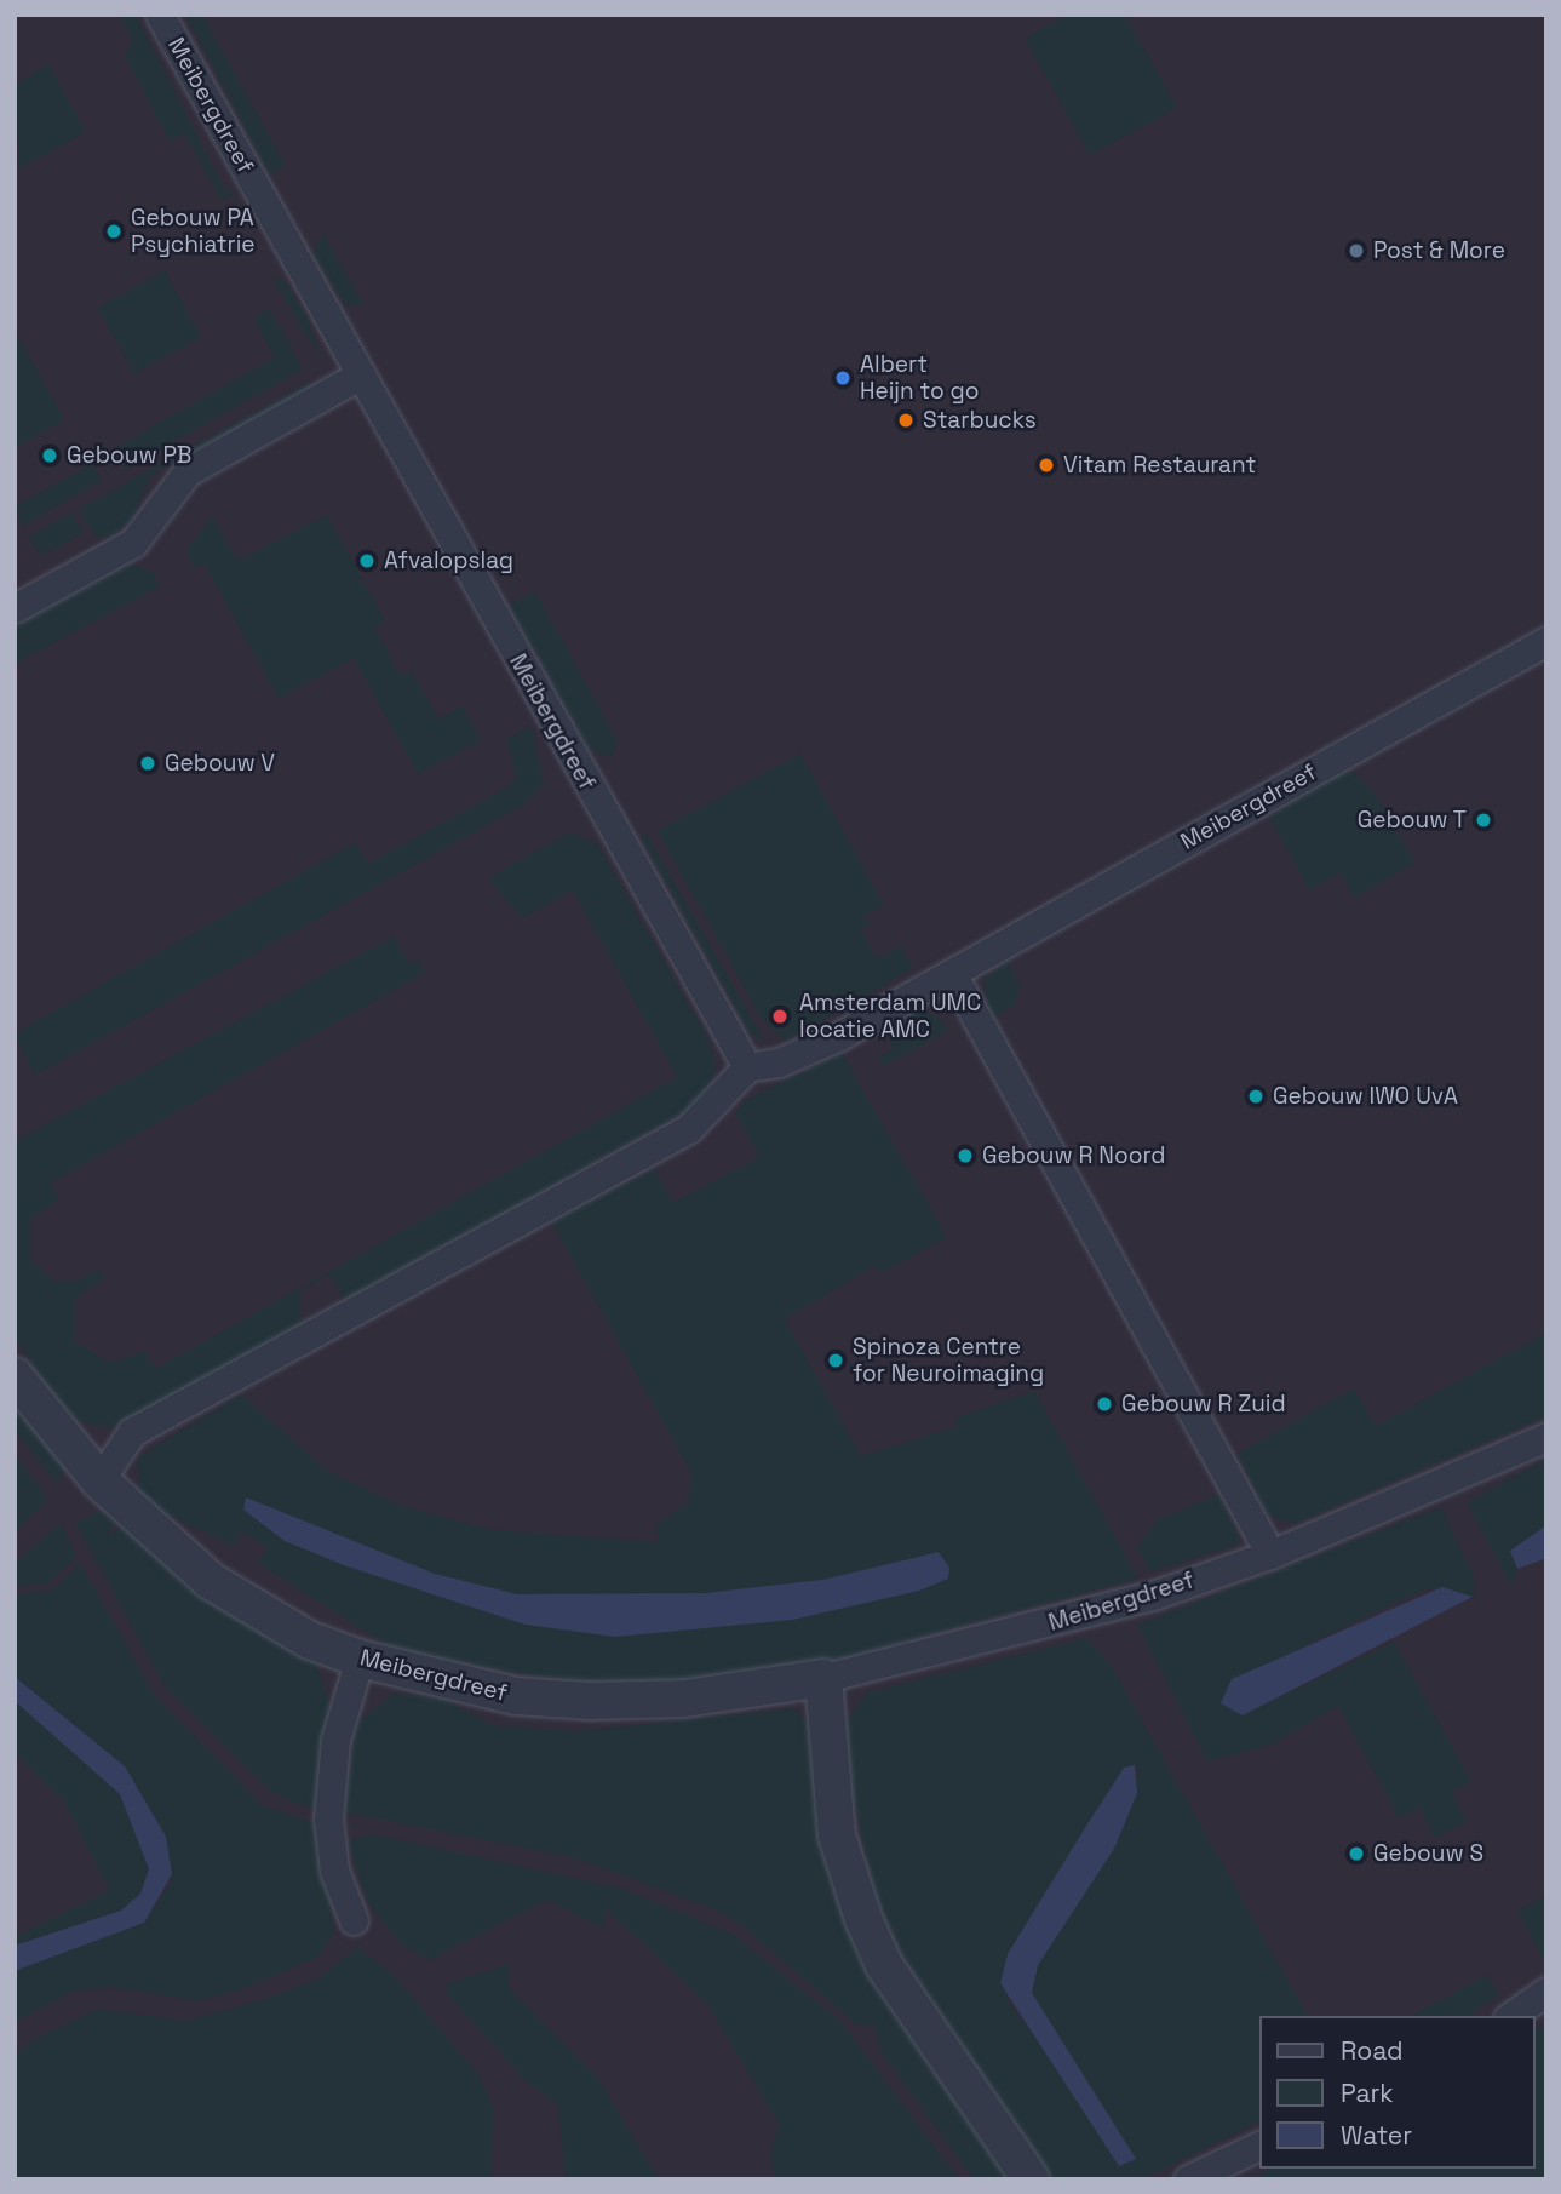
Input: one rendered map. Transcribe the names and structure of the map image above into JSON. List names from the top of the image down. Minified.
{"streets":{"street":["Meibergdreef"]},"places":["Gebouw PA Psychiatrie","Post & More","Albert Heijn to go","Starbucks","Gebouw PB","Vitam Restaurant","Afvalopslag","Gebouw V","Gebouw T","Amsterdam UMC locatie AMC","Gebouw IWO UvA","Gebouw R Noord","Spinoza Centre for Neuroimaging","Gebouw R Zuid","Gebouw S"],"legend":["Road","Park","Water"]}
